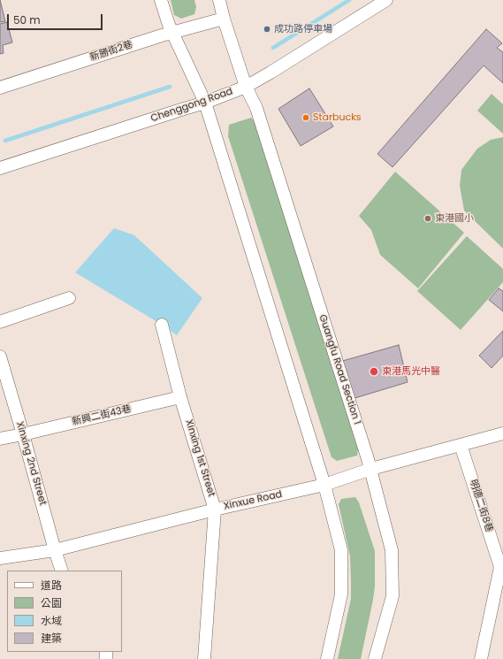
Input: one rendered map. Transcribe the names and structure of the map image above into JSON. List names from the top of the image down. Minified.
{"streets":{"street":["新勝街2巷","Chenggong Road","Guangfu Road Section 1","新興二街43巷","Xinxing 1st Street","Xinxing 2nd Street","Xinxue Road","明德二街8巷"]},"crossings":[["新勝街2巷","Guangfu Road Section 1"],["Chenggong Road","Guangfu Road Section 1"],["Guangfu Road Section 1","Xinxue Road"],["新興二街43巷","Xinxing 1st Street"],["新興二街43巷","Xinxing 2nd Street"],["Xinxing 1st Street","Xinxue Road"],["Xinxing 2nd Street","Xinxue Road"],["Xinxue Road","明德二街8巷"]],"places":["成功路停車場","Starbucks","東港國小","東港馬光中醫"],"legend":["道路","公園","水域","建築"],"scale_bar":"50 m"}
